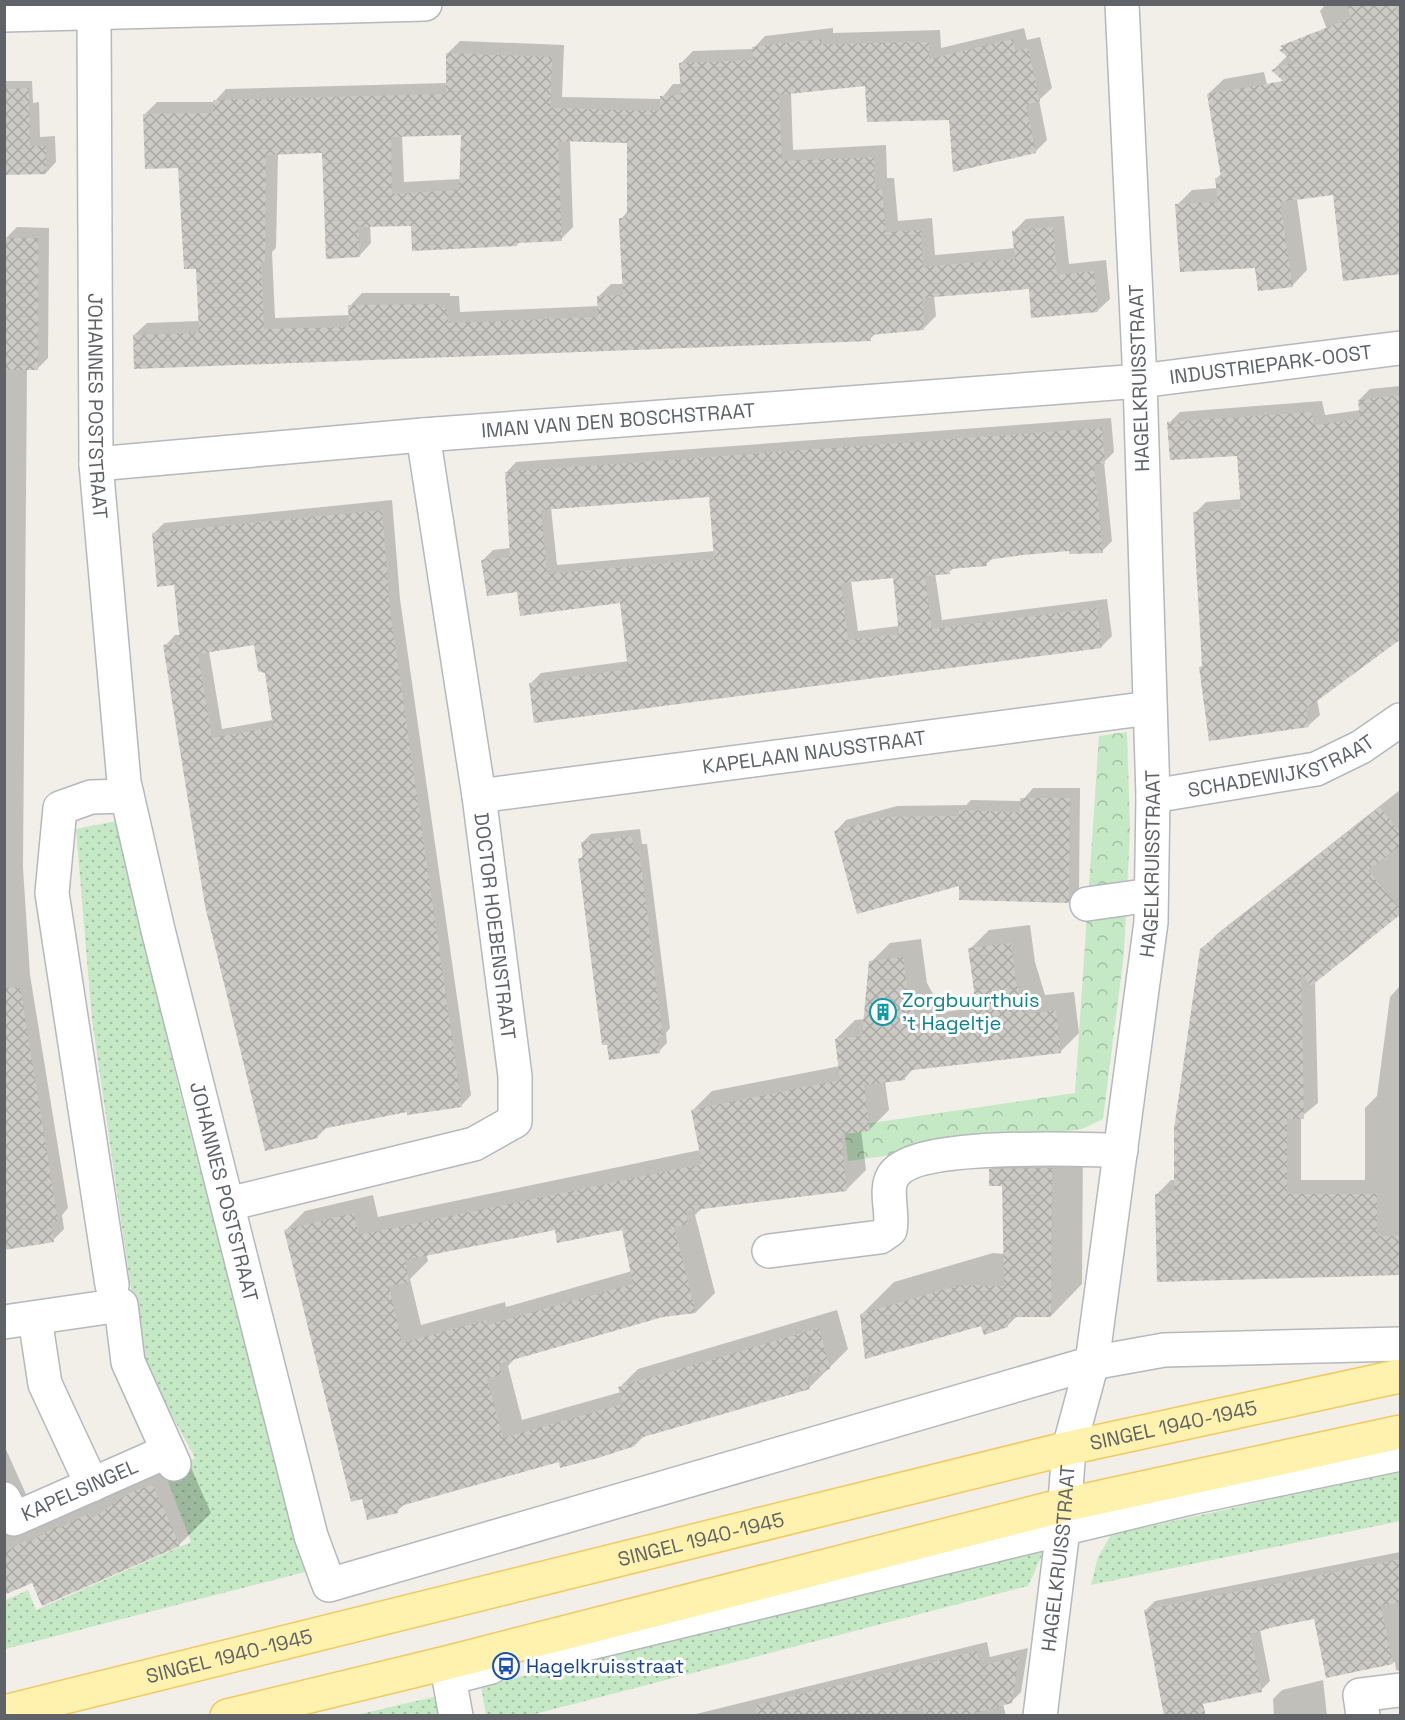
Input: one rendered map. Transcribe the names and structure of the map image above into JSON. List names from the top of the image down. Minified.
{"streets":{"main road":["SINGEL 1940-1945"],"street":["INDUSTRIEPARK-OOST","HAGELKRUISSTRAAT","JOHANNES POSTSTRAAT","IMAN VAN DEN BOSCHSTRAAT","KAPELAAN NAUSSTRAAT","SCHADEWIJKSTRAAT","DOCTOR HOEBENSTRAAT","KAPELSINGEL"]},"crossings":[["INDUSTRIEPARK-OOST","HAGELKRUISSTRAAT"],["INDUSTRIEPARK-OOST","IMAN VAN DEN BOSCHSTRAAT"],["HAGELKRUISSTRAAT","JOHANNES POSTSTRAAT"],["HAGELKRUISSTRAAT","IMAN VAN DEN BOSCHSTRAAT"],["HAGELKRUISSTRAAT","KAPELAAN NAUSSTRAAT"],["HAGELKRUISSTRAAT","SCHADEWIJKSTRAAT"],["HAGELKRUISSTRAAT","SINGEL 1940-1945"],["JOHANNES POSTSTRAAT","IMAN VAN DEN BOSCHSTRAAT"],["JOHANNES POSTSTRAAT","DOCTOR HOEBENSTRAAT"],["IMAN VAN DEN BOSCHSTRAAT","DOCTOR HOEBENSTRAAT"],["KAPELAAN NAUSSTRAAT","DOCTOR HOEBENSTRAAT"]],"places":{"building":["Zorgbuurthuis 't Hageltje"],"bus stop":["Hagelkruisstraat"]}}
